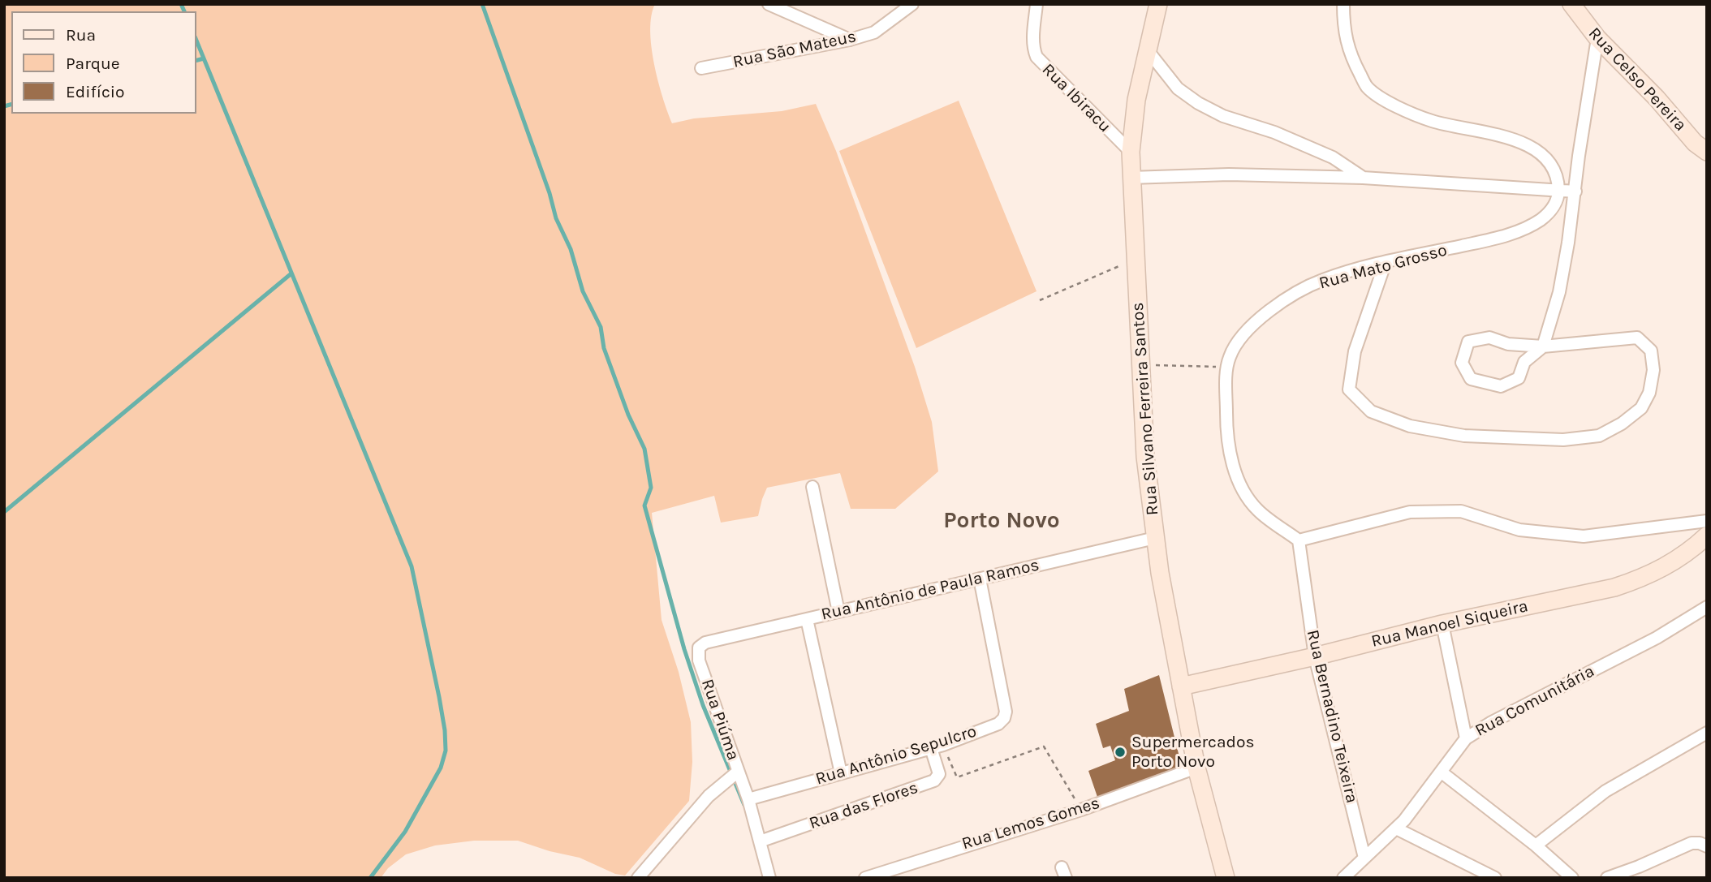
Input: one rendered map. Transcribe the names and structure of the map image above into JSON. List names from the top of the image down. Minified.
{"streets":{"street":["Rua São Mateus","Rua Celso Pereira","Rua Ibiracu","Rua Mato Grosso","Rua Silvano Ferreira Santos","Rua Antônio de Paula Ramos","Rua Manoel Siqueira","Rua Comunitária","Rua Bernadino Teixeira","Rua Piúma","Rua Antônio Sepulcro","Rua das Flores","Rua Lemos Gomes"]},"crossings":[["Rua Ibiracu","Rua Silvano Ferreira Santos"],["Rua Mato Grosso","Rua Bernadino Teixeira"],["Rua Silvano Ferreira Santos","Rua Antônio de Paula Ramos"],["Rua Silvano Ferreira Santos","Rua Manoel Siqueira"],["Rua Silvano Ferreira Santos","Rua Lemos Gomes"],["Rua Antônio de Paula Ramos","Rua Piúma"],["Rua Antônio de Paula Ramos","Rua Antônio Sepulcro"],["Rua Manoel Siqueira","Rua Bernadino Teixeira"],["Rua Comunitária","Rua Bernadino Teixeira"],["Rua Piúma","Rua Antônio Sepulcro"],["Rua Piúma","Rua das Flores"],["Rua Antônio Sepulcro","Rua das Flores"]],"districts":["Porto Novo"],"places":["Supermercados Porto Novo"],"legend":["Rua","Parque","Edifício"]}
